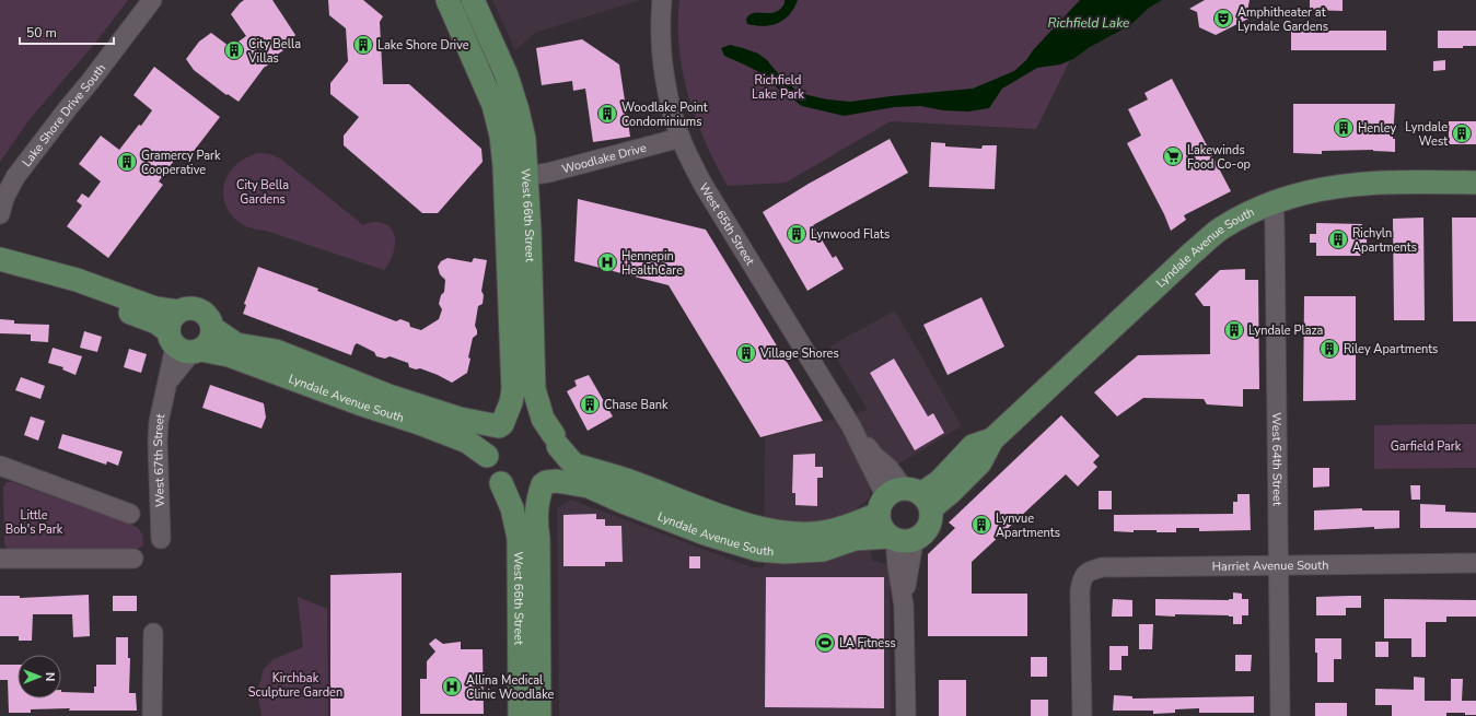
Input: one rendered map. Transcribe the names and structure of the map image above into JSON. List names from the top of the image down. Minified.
{"streets":{"main road":["West 66th Street","Lyndale Avenue South"],"street":["Lake Shore Drive South","Woodlake Drive","West 65th Street","West 64th Street","West 67th Street","Harriet Avenue South"]},"crossings":[["Woodlake Drive","West 66th Street"],["Woodlake Drive","West 65th Street"],["West 66th Street","Lyndale Avenue South"],["West 65th Street","Lyndale Avenue South"],["Lyndale Avenue South","West 64th Street"],["Lyndale Avenue South","West 67th Street"],["West 64th Street","Harriet Avenue South"]],"water":["Richfield Lake"],"parks":["Richfield Lake Park","City Bella Gardens","Garfield Park","Little Bob's Park","Kirchbak Sculpture Garden"],"places":{"theatre":["Amphitheater at Lyndale Gardens"],"building":["Lake Shore Drive","City Bella Villas","Woodlake Point Condominiums","Henley","Lyndale West","Gramercy Park Cooperative","Lynwood Flats","Richyln Apartments","Lyndale Plaza","Riley Apartments","Village Shores","Chase Bank","Lynvue Apartments"],"supermarket":["Lakewinds Food Co-op"],"hospital":["Hennepin HealthCare","Allina Medical Clinic Woodlake"],"sports":["LA Fitness"]},"scale_bar":"50 m","north":"right"}
